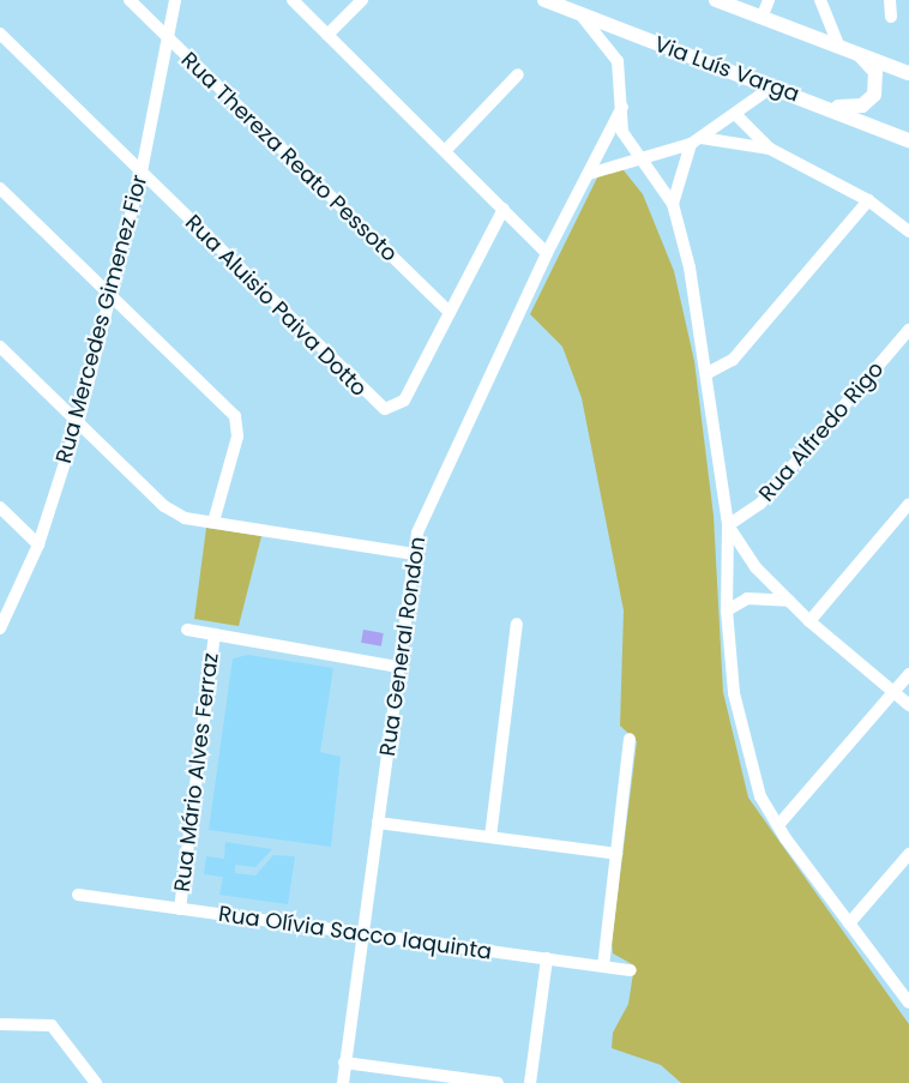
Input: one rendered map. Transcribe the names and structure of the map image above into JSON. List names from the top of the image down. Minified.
{"streets":{"main road":["Via Luís Varga"],"street":["Rua Thereza Reato Pessoto","Rua Aluisio Paiva Dotto","Rua Mercedes Gimenez Fior","Rua Alfredo Rigo","Rua General Rondon","Rua Mário Alves Ferraz","Rua Olívia Sacco Iaquinta"]},"crossings":[["Rua Thereza Reato Pessoto","Rua Aluisio Paiva Dotto"],["Rua Thereza Reato Pessoto","Rua Mercedes Gimenez Fior"],["Rua Aluisio Paiva Dotto","Rua Mercedes Gimenez Fior"],["Rua General Rondon","Rua Olívia Sacco Iaquinta"],["Rua Mário Alves Ferraz","Rua Olívia Sacco Iaquinta"]]}
